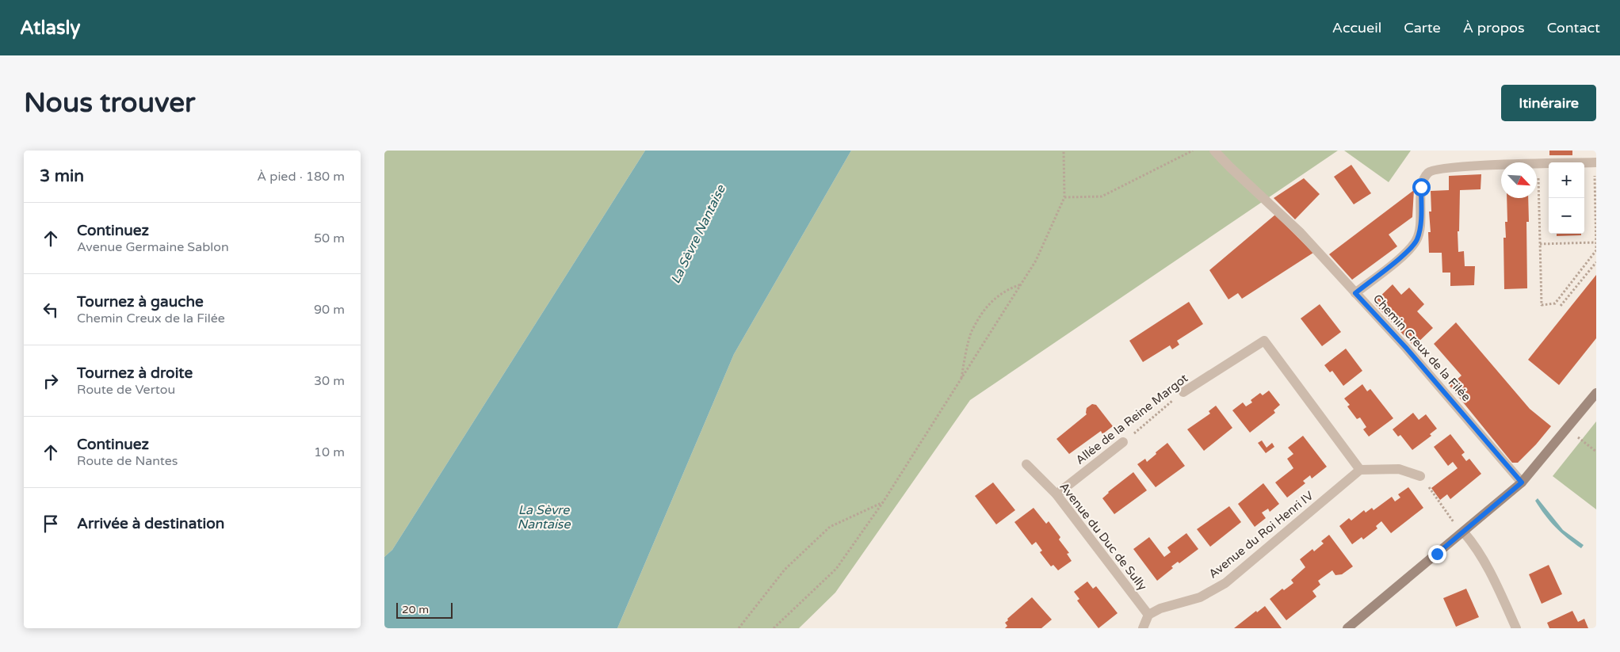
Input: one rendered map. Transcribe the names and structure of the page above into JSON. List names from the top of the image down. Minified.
{"streets":{"street":["Chemin Creux de la Filée","Allée de la Reine Margot","Avenue du Roi Henri IV","Avenue du Duc de Sully"]},"crossings":[["Allée de la Reine Margot","Avenue du Roi Henri IV"],["Allée de la Reine Margot","Avenue du Duc de Sully"],["Avenue du Roi Henri IV","Avenue du Duc de Sully"]],"water":["La Sèvre Nantaise"],"scale_bar":"20 m","north":"bottom right","page":{"header":"Atlasly","nav":["Accueil","Carte","À propos","Contact"],"buttons":"Itinéraire","title":"Nous trouver","heading":["3 min","À pied · 180 m"],"map_buttons":["+","−"],"list":[["Continuez","Avenue Germaine Sablon","50 m"],["Tournez à gauche","Chemin Creux de la Filée","90 m"],["Tournez à droite","Route de Vertou","30 m"],["Continuez","Route de Nantes","10 m"],"Arrivée à destination"],"scale":"20 m"}}
